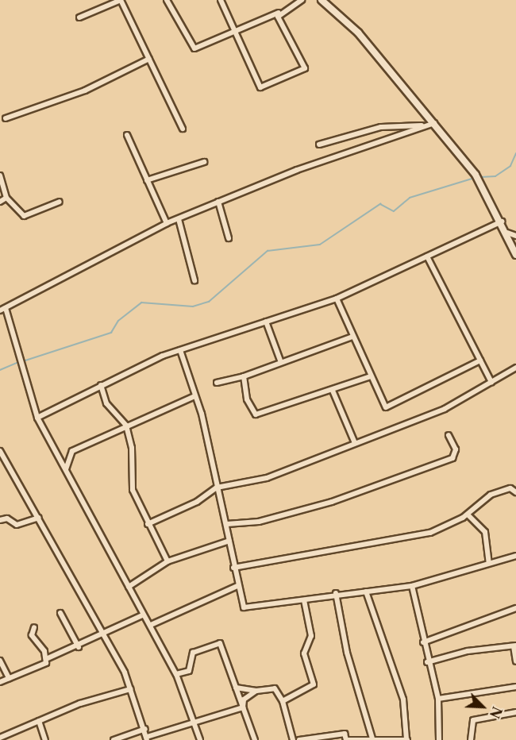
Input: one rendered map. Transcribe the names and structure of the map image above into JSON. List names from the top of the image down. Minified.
{"north":"bottom right"}
